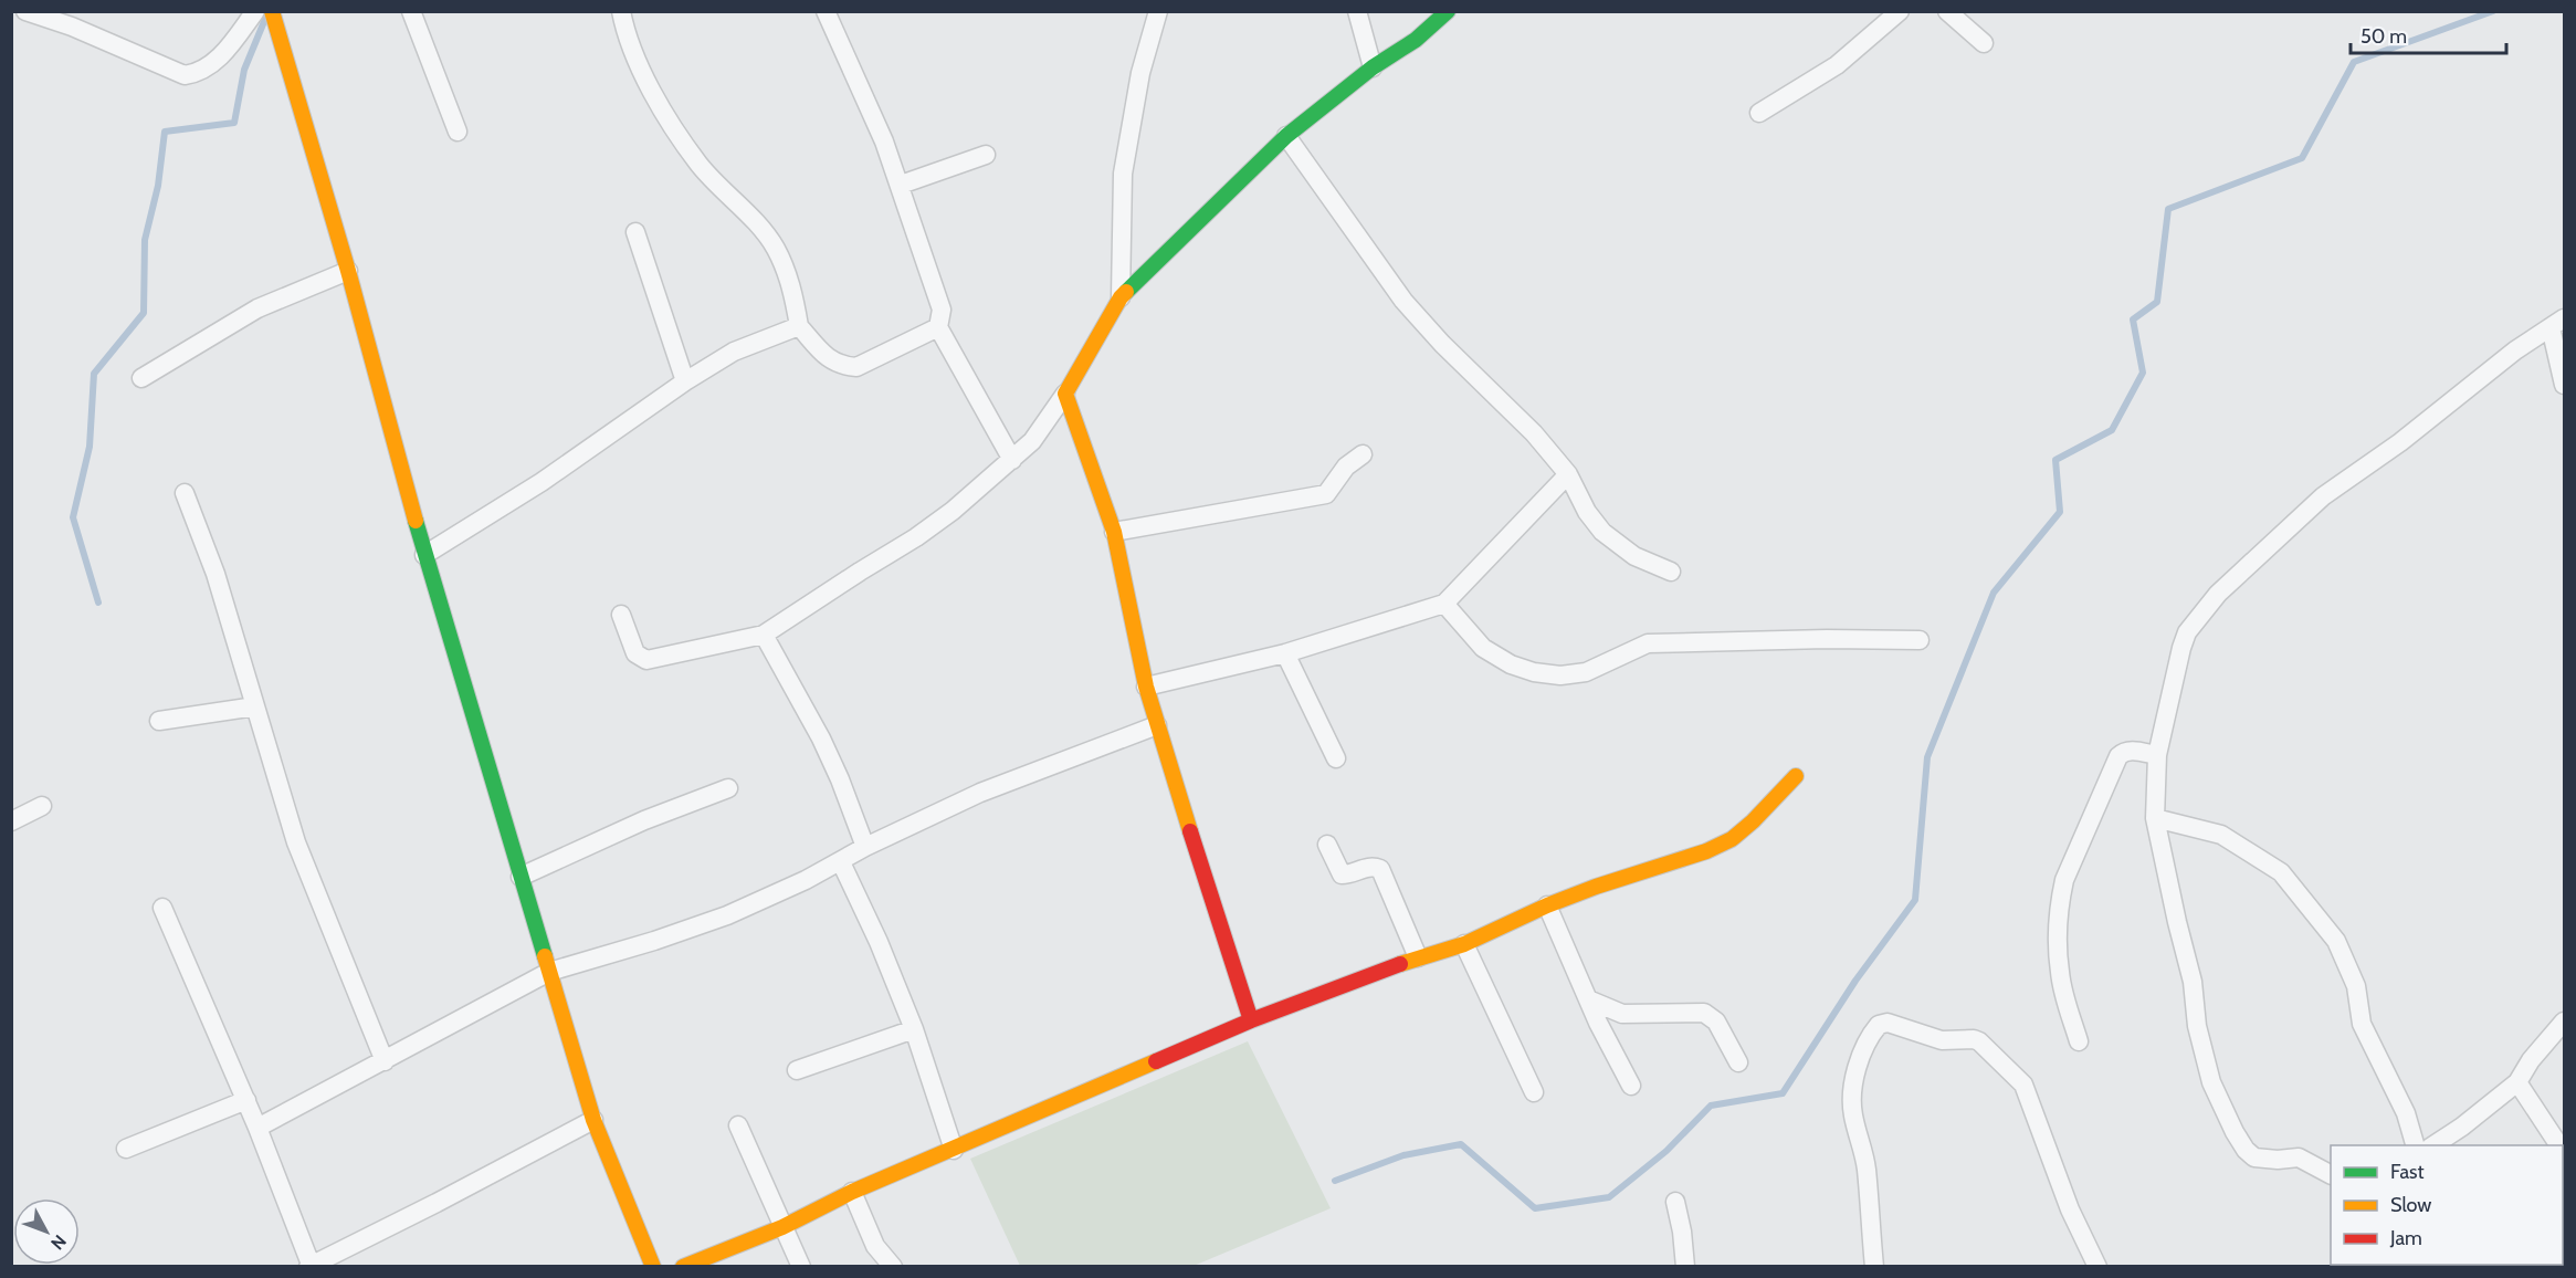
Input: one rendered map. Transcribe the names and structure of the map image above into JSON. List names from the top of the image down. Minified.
{"legend":["Fast","Slow","Jam"],"scale_bar":"50 m","north":"bottom right"}
